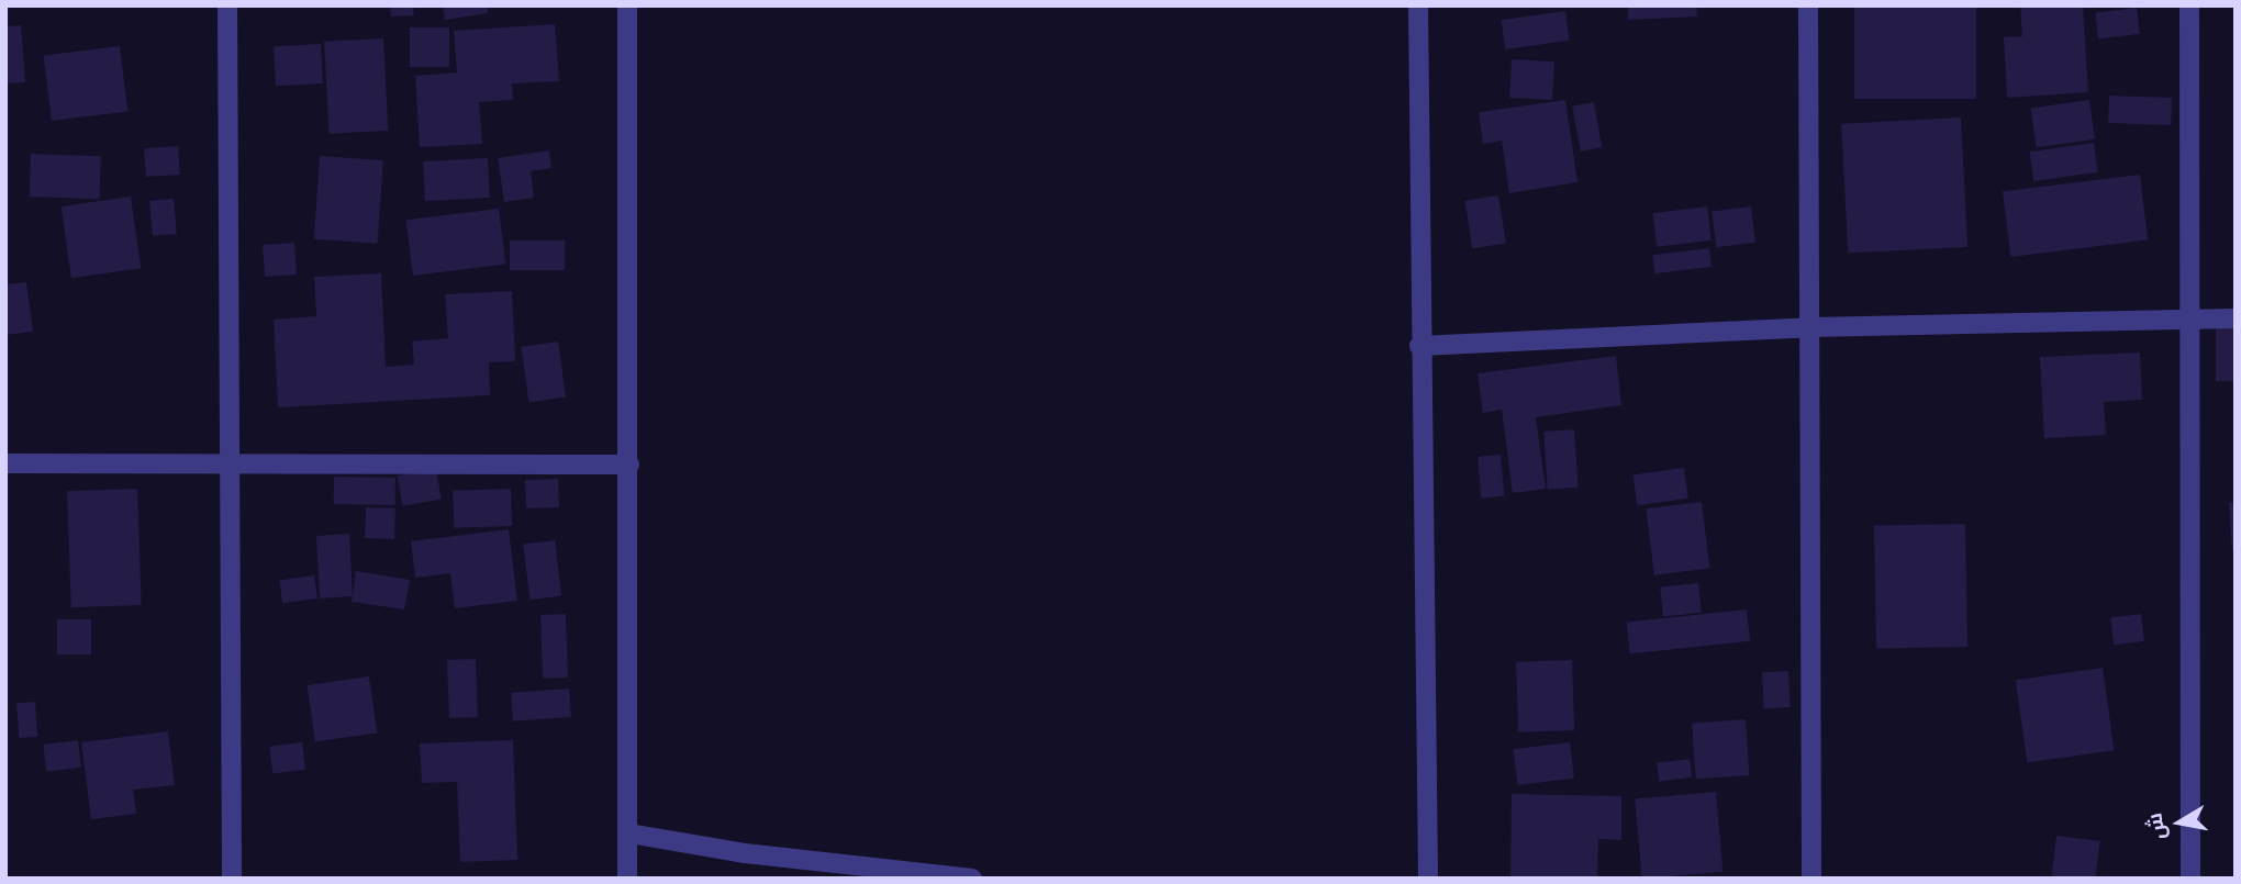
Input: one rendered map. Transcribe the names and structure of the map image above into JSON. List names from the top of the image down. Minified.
{"north":"left"}
